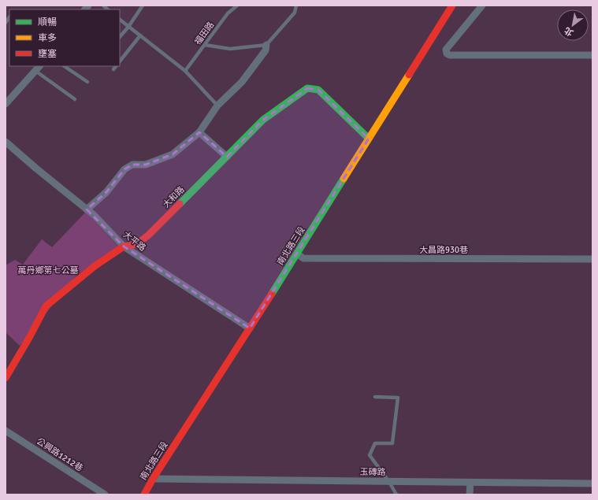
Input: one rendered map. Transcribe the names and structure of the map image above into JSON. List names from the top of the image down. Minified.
{"streets":{"street":["大和路","大平路","南北路三段","大昌路930巷","公興路1212巷","玉磚路"],"lane":["福田路"]},"crossings":[["大和路","大平路"],["大和路","南北路三段"],["大平路","南北路三段"],["南北路三段","大昌路930巷"],["南北路三段","玉磚路"]],"parks":["萬丹鄉第七公墓"],"legend":["順暢","車多","壅塞"],"north":"bottom left"}
